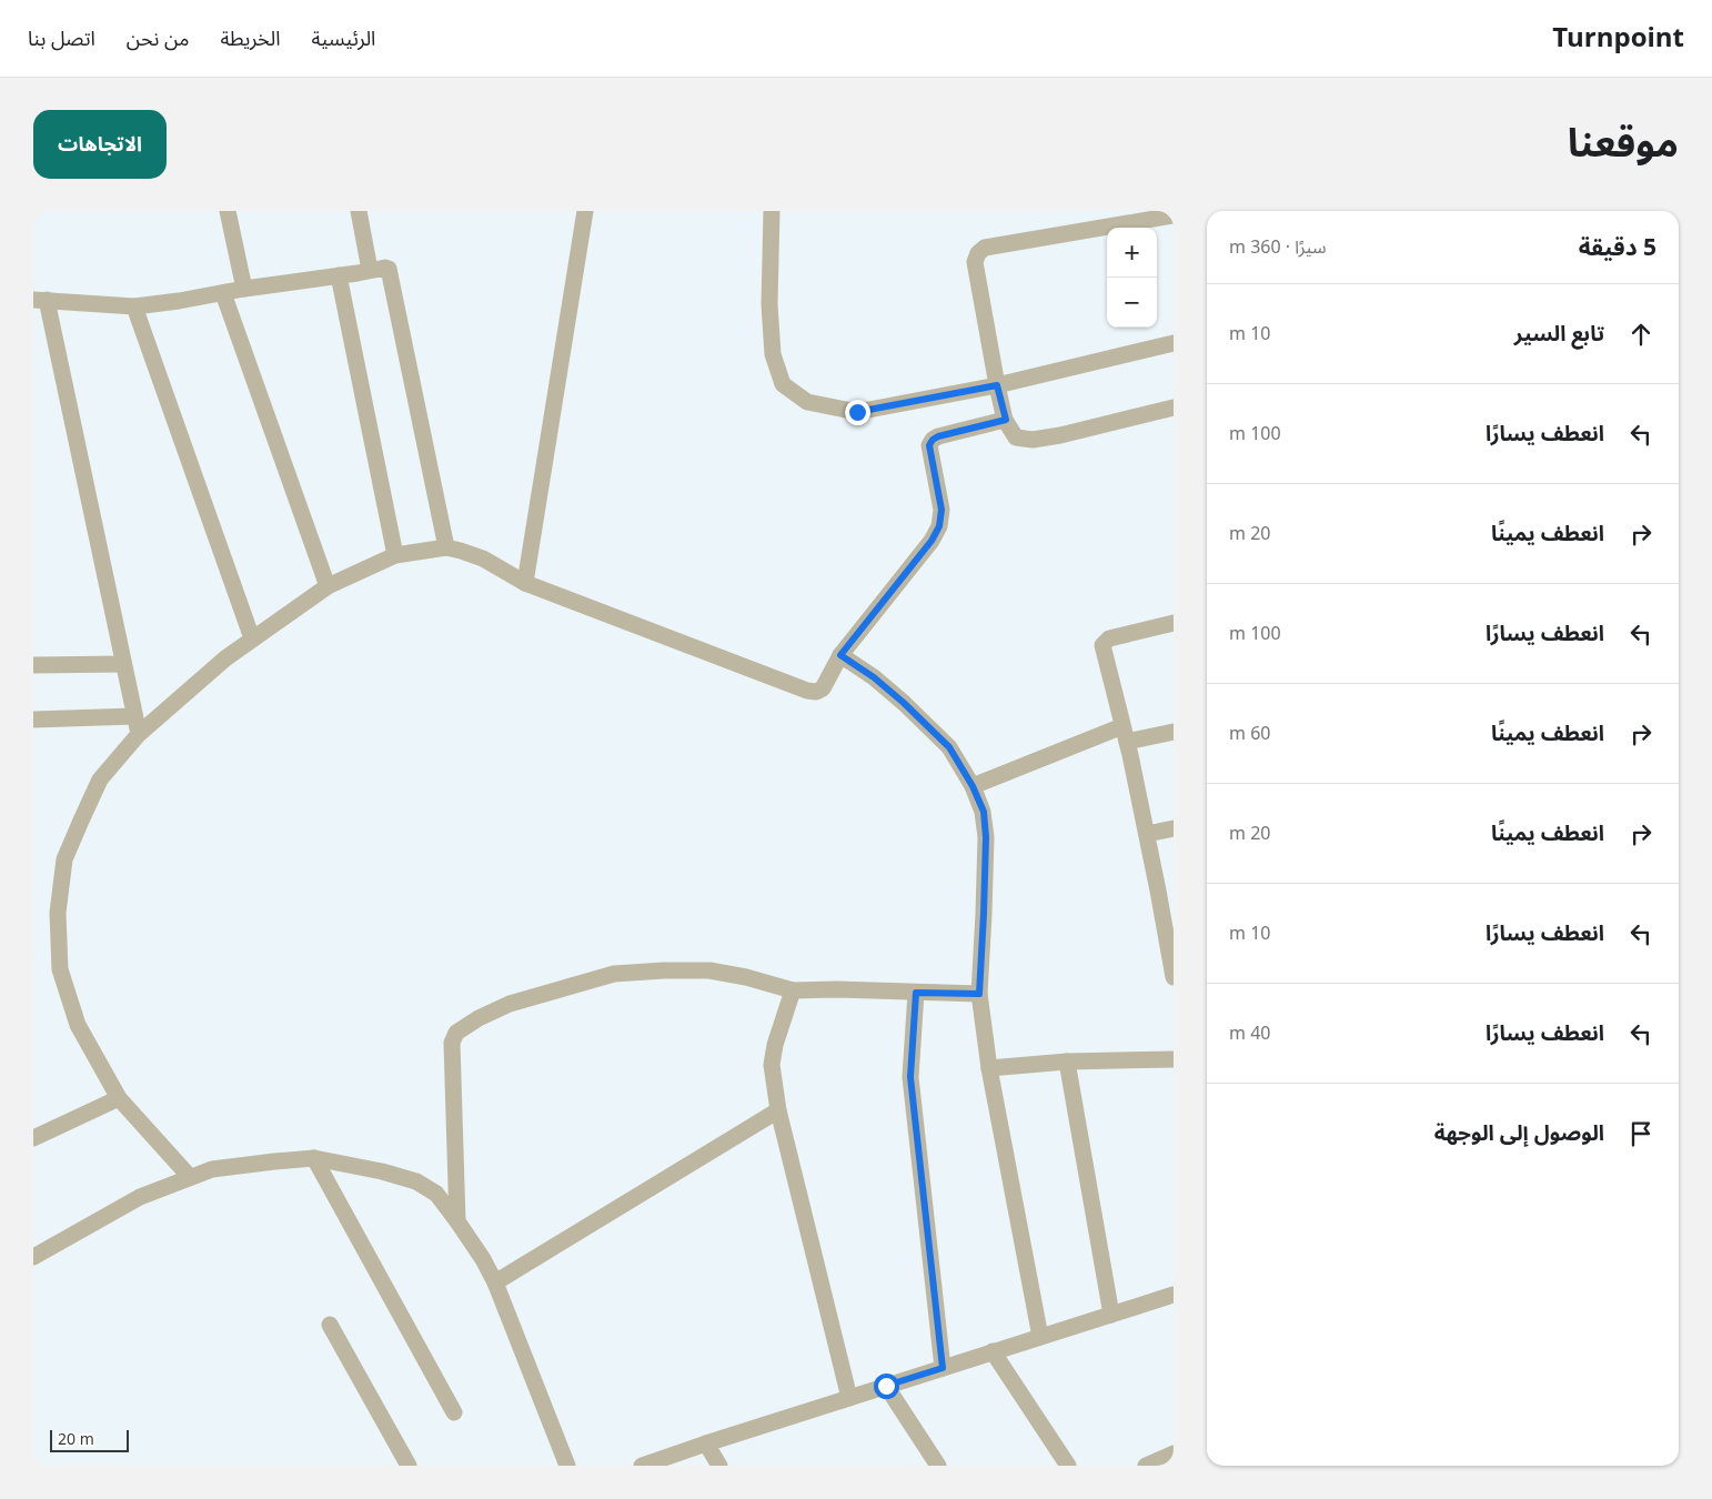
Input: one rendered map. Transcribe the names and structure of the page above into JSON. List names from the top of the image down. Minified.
{"scale_bar":"20 m","page":{"header":"Turnpoint","nav":["الرئيسية","الخريطة","من نحن","اتصل بنا"],"title":"موقعنا","buttons":"الاتجاهات","heading":["5 دقيقة","سيرًا · 360 m"],"map_buttons":["+","−"],"list":[["تابع السير","10 m"],["انعطف يسارًا","100 m"],["انعطف يمينًا","20 m"],["انعطف يسارًا","100 m"],["انعطف يمينًا","60 m"],["انعطف يمينًا","20 m"],["انعطف يسارًا","10 m"],["انعطف يسارًا","40 m"],"الوصول إلى الوجهة"],"scale":"20 m"}}
